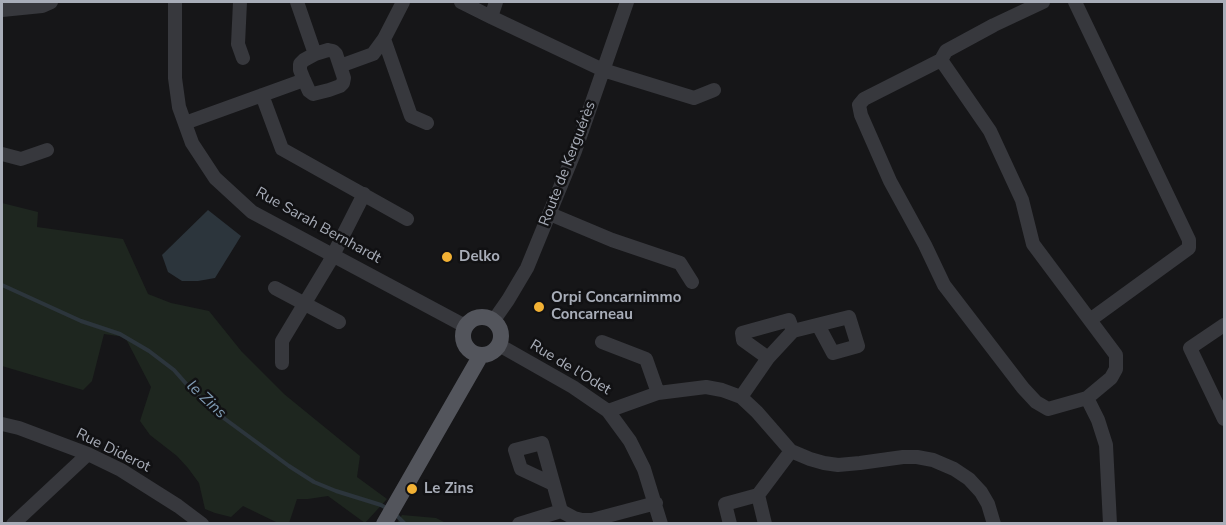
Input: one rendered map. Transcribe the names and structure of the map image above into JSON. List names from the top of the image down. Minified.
{"streets":{"street":["Route de Kerguérès","Rue Sarah Bernhardt","Rue de l'Odet","Rue Diderot"]},"crossings":[["Route de Kerguérès","Rue Sarah Bernhardt"],["Route de Kerguérès","Rue de l'Odet"],["Rue Sarah Bernhardt","Rue de l'Odet"]],"water":["le Zins"],"places":["Delko","Orpi Concarnimmo Concarneau","Le Zins"]}
